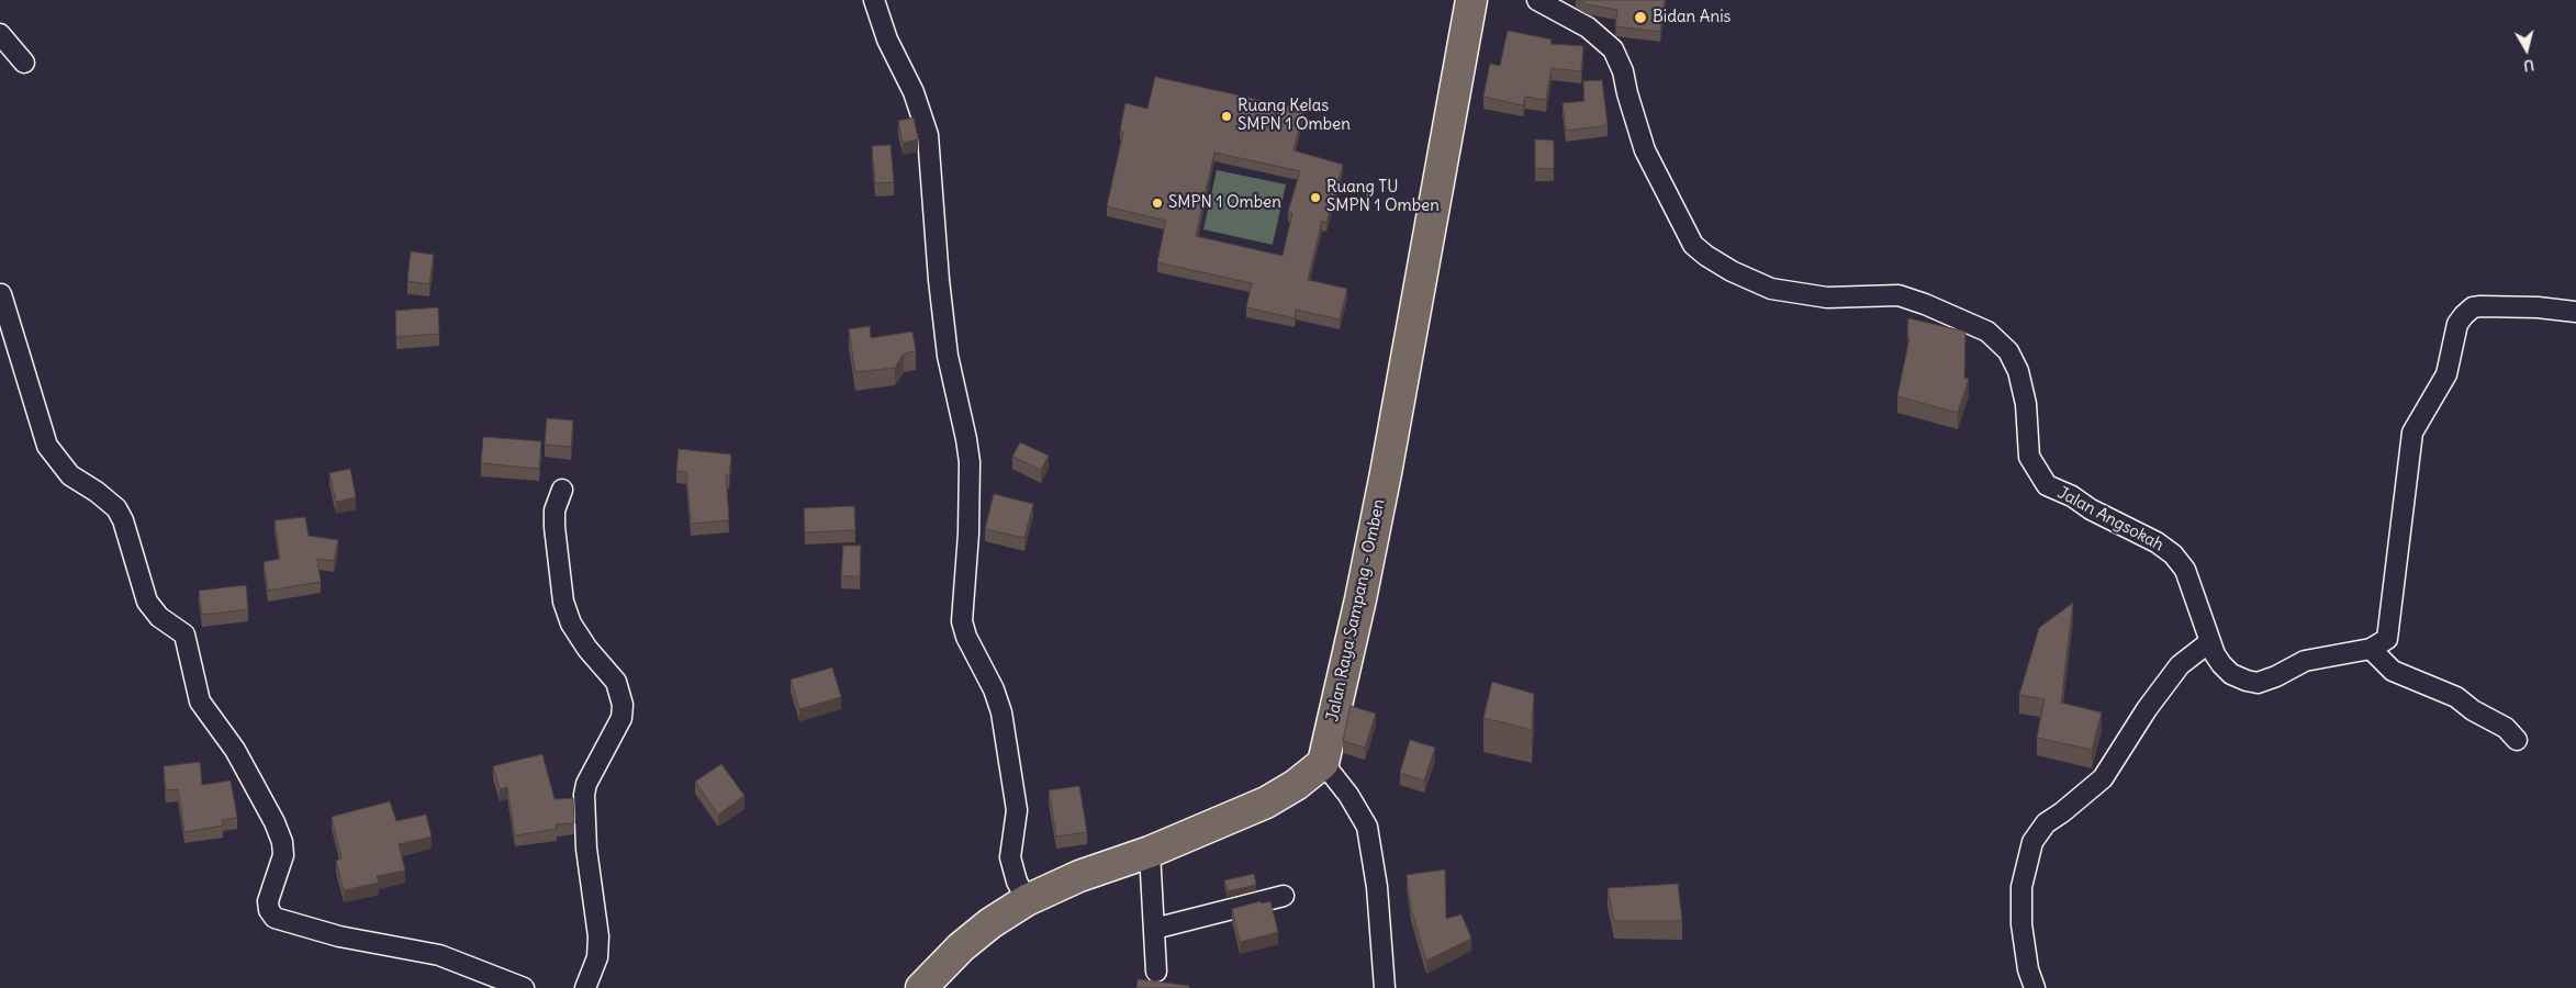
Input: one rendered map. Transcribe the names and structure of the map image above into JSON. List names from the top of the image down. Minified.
{"streets":{"main road":["Jalan Raya Sampang - Omben"],"street":["Jalan Angsokah"]},"places":["Bidan Anis","Ruang Kelas SMPN 1 Omben","Ruang TU SMPN 1 Omben","SMPN 1 Omben"],"north":"bottom"}
